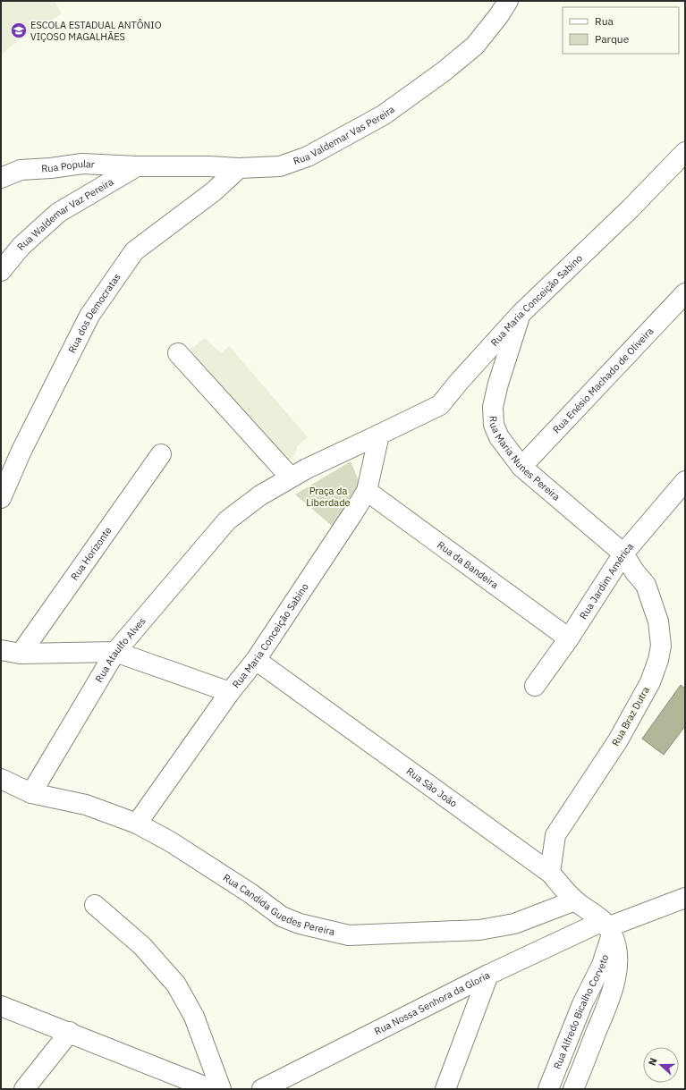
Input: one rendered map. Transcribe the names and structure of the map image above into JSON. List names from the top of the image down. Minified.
{"streets":{"street":["Rua Valdemar Vas Pereira","Rua Popular","Rua Waldemar Vaz Pereira","Rua Maria Conceição Sabino","Rua dos Democratas","Rua Enésio Machado de Oliveira","Rua Maria Nunes Pereira","Rua Horizonte","Rua da Bandeira","Rua Jardim América","Rua Ataulfo Alves","Rua Braz Dutra","Rua São João","Rua Candida Guedes Pereira","Rua Nossa Senhora da Gloria","Rua Alfredo Bicalho Corveto"]},"crossings":[["Rua Valdemar Vas Pereira","Rua Popular"],["Rua Valdemar Vas Pereira","Rua Waldemar Vaz Pereira"],["Rua Valdemar Vas Pereira","Rua dos Democratas"],["Rua Popular","Rua Waldemar Vaz Pereira"],["Rua Maria Conceição Sabino","Rua Maria Nunes Pereira"],["Rua Maria Conceição Sabino","Rua da Bandeira"],["Rua Maria Conceição Sabino","Rua Ataulfo Alves"],["Rua Maria Conceição Sabino","Rua São João"],["Rua Maria Conceição Sabino","Rua Candida Guedes Pereira"],["Rua Enésio Machado de Oliveira","Rua Maria Nunes Pereira"],["Rua Maria Nunes Pereira","Rua Jardim América"],["Rua Maria Nunes Pereira","Rua Braz Dutra"],["Rua da Bandeira","Rua Jardim América"],["Rua Jardim América","Rua Braz Dutra"],["Rua Ataulfo Alves","Rua Candida Guedes Pereira"],["Rua Braz Dutra","Rua São João"],["Rua São João","Rua Candida Guedes Pereira"],["Rua São João","Rua Nossa Senhora da Gloria"],["Rua São João","Rua Alfredo Bicalho Corveto"],["Rua Nossa Senhora da Gloria","Rua Alfredo Bicalho Corveto"]],"parks":["Praça da Liberdade"],"places":{"school or university":["ESCOLA ESTADUAL ANTÔNIO VIÇOSO MAGALHÃES"]},"legend":["Rua","Parque"],"north":"left"}
